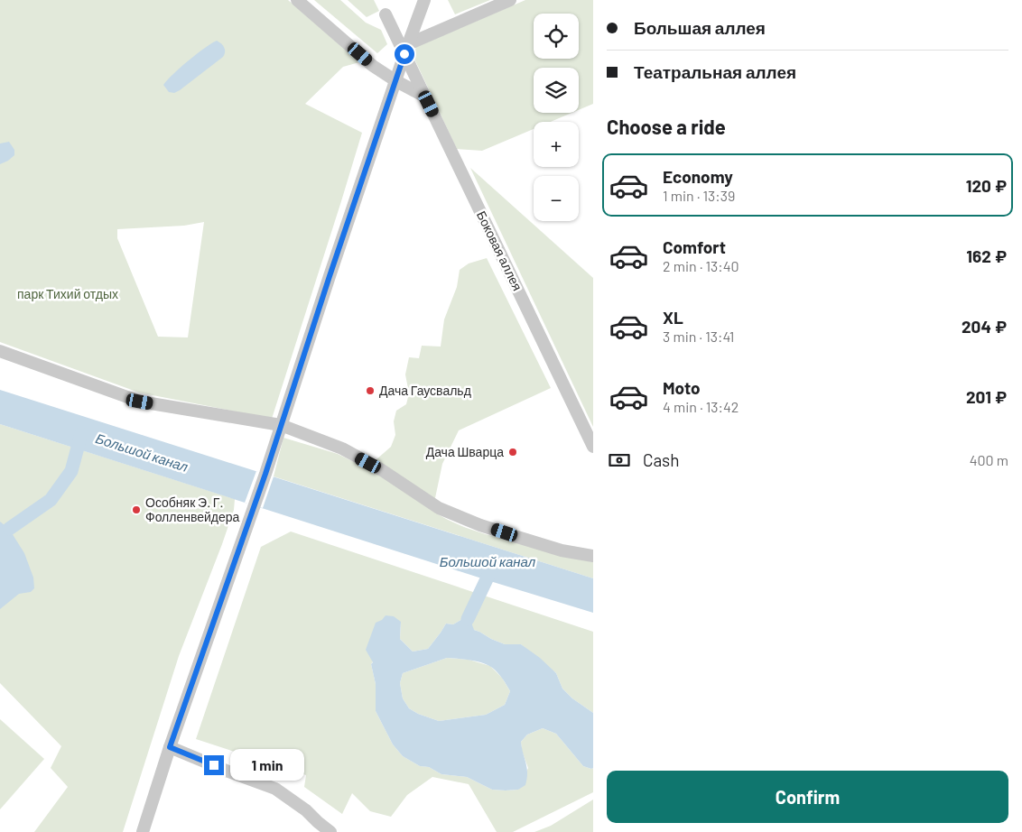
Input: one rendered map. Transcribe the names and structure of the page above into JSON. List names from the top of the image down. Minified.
{"streets":{"street":["Боковая аллея"]},"water":["Большой канал"],"parks":["парк Тихий отдых"],"places":["Дача Гаусвальд","Дача Шварца","Особняк Э. Г. Фолленвейдера"],"page":{"banner":["Большая аллея","Театральная аллея"],"map_buttons":["+","−"],"heading":"Choose a ride","list":[{"name":"Economy","note":"1 min · 13:39","value":"120 ₽"},{"name":"Comfort","note":"2 min · 13:40","value":"162 ₽"},{"name":"XL","note":"3 min · 13:41","value":"204 ₽"},{"name":"Moto","note":"4 min · 13:42","value":"201 ₽"}],"pay":["Cash","400 m"],"bubble":"1 min","buttons":"Confirm"}}
